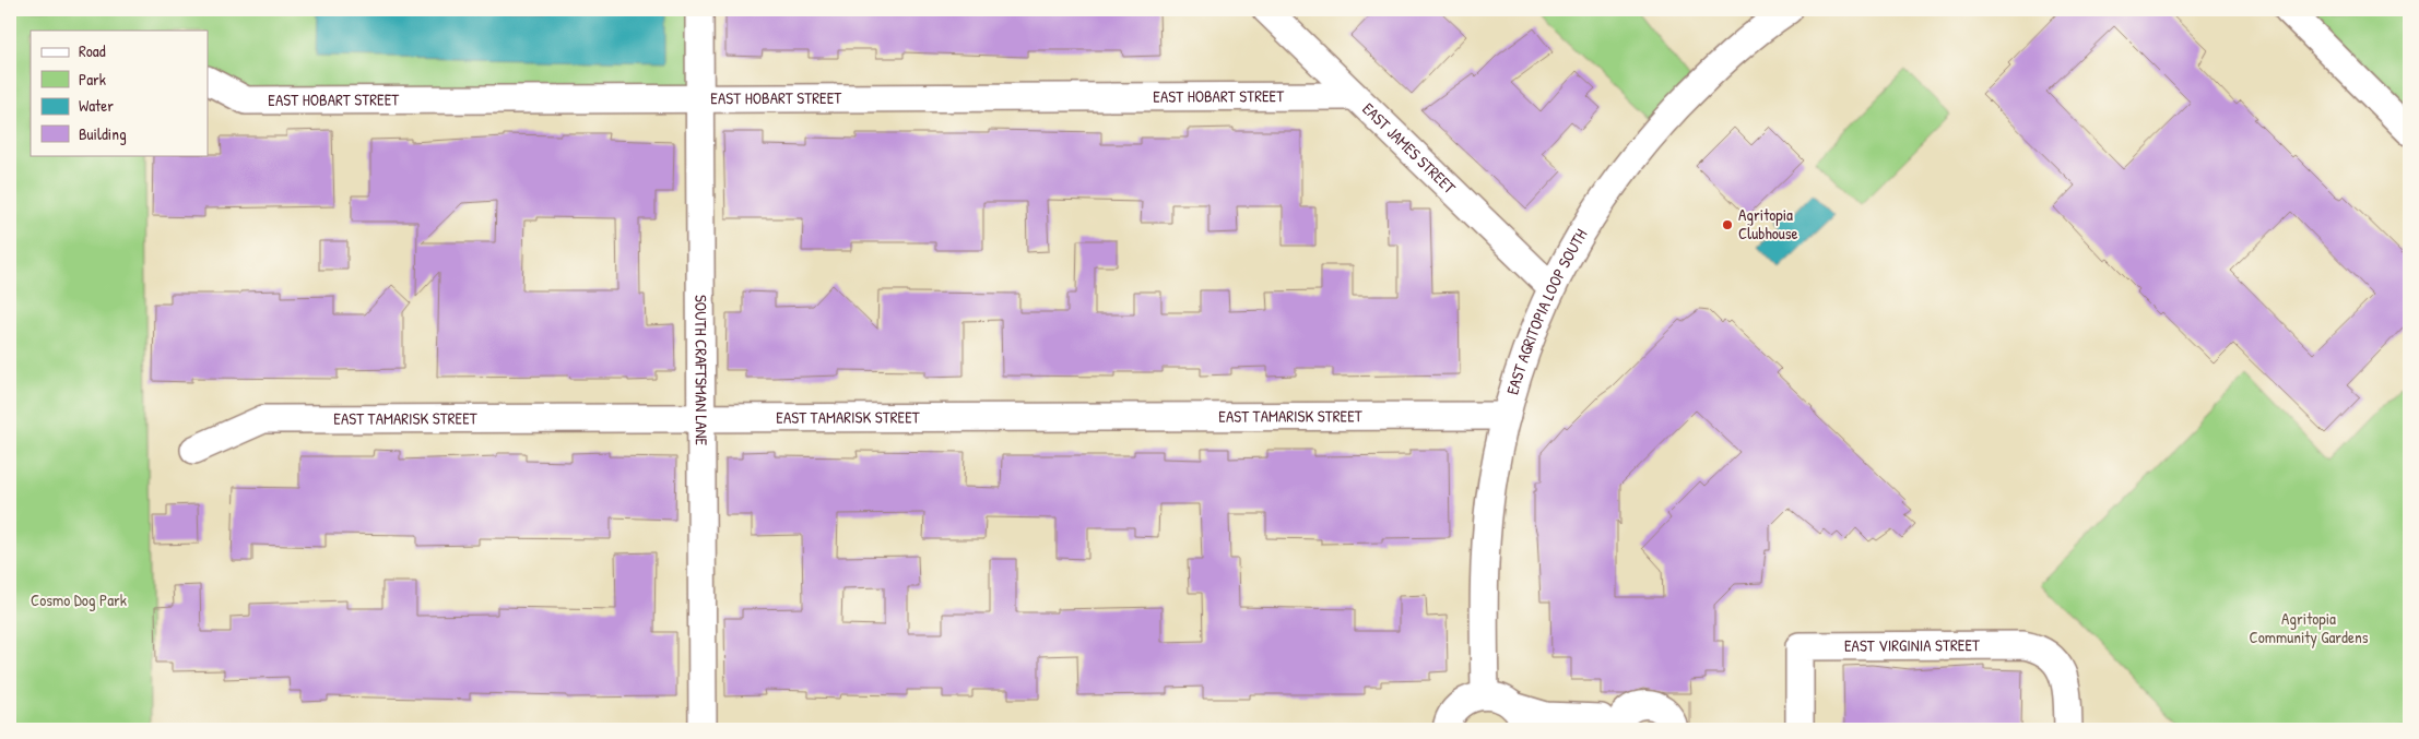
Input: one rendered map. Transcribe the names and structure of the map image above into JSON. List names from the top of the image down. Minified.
{"streets":{"street":["EAST HOBART STREET","EAST JAMES STREET","EAST AGRITOPIA LOOP SOUTH","SOUTH CRAFTSMAN LANE","EAST TAMARISK STREET","EAST VIRGINIA STREET"]},"crossings":[["EAST HOBART STREET","EAST JAMES STREET"],["EAST HOBART STREET","SOUTH CRAFTSMAN LANE"],["EAST JAMES STREET","EAST AGRITOPIA LOOP SOUTH"],["EAST AGRITOPIA LOOP SOUTH","EAST TAMARISK STREET"],["SOUTH CRAFTSMAN LANE","EAST TAMARISK STREET"]],"parks":["Cosmo Dog Park","Agritopia Community Gardens"],"places":["Agritopia Clubhouse"],"legend":["Road","Park","Water","Building"]}
